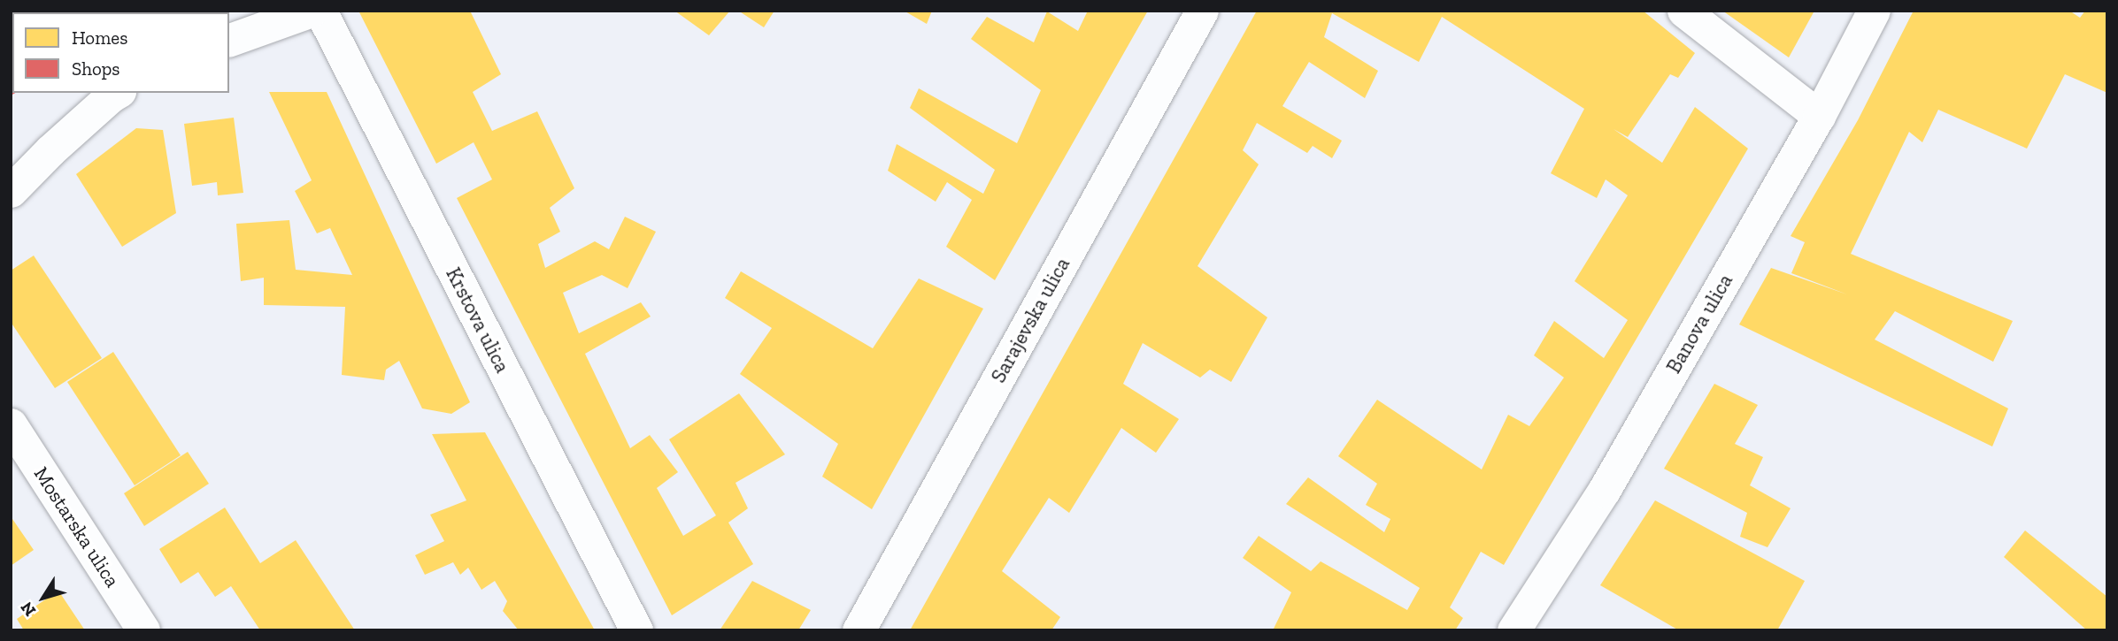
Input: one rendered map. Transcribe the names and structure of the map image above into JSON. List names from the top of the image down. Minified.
{"streets":{"street":["Krstova ulica","Sarajevska ulica","Banova ulica","Mostarska ulica"]},"legend":["Homes","Shops"],"north":"bottom left"}
